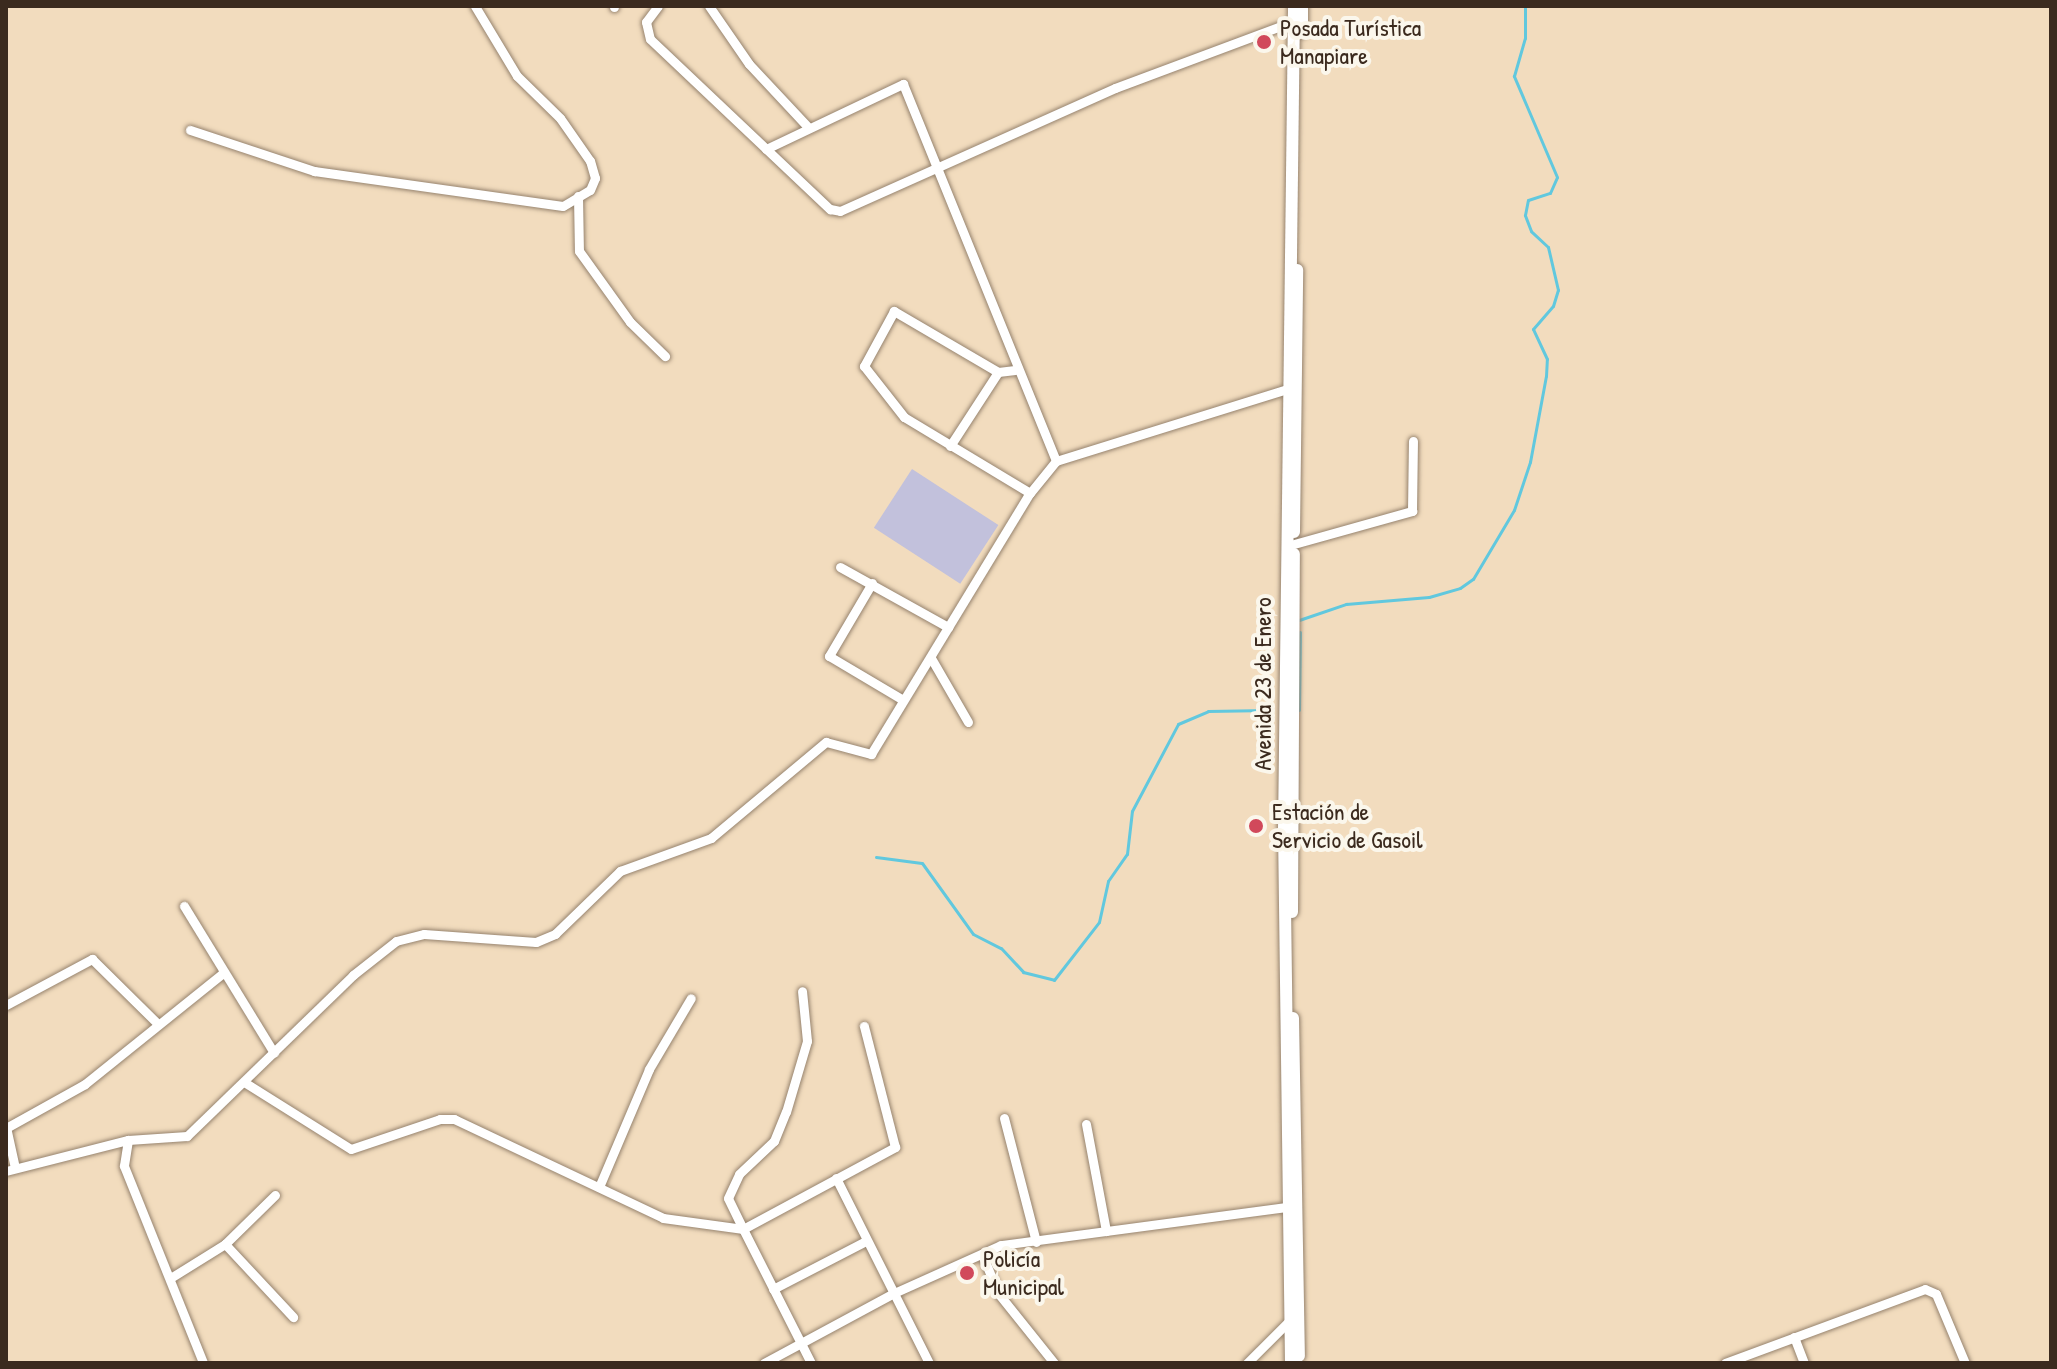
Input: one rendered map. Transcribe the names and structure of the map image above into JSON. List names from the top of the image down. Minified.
{"streets":{"main road":["Avenida 23 de Enero"]},"places":["Posada Turística Manapiare","Estación de Servicio de Gasoil","Policía Municipal"]}
